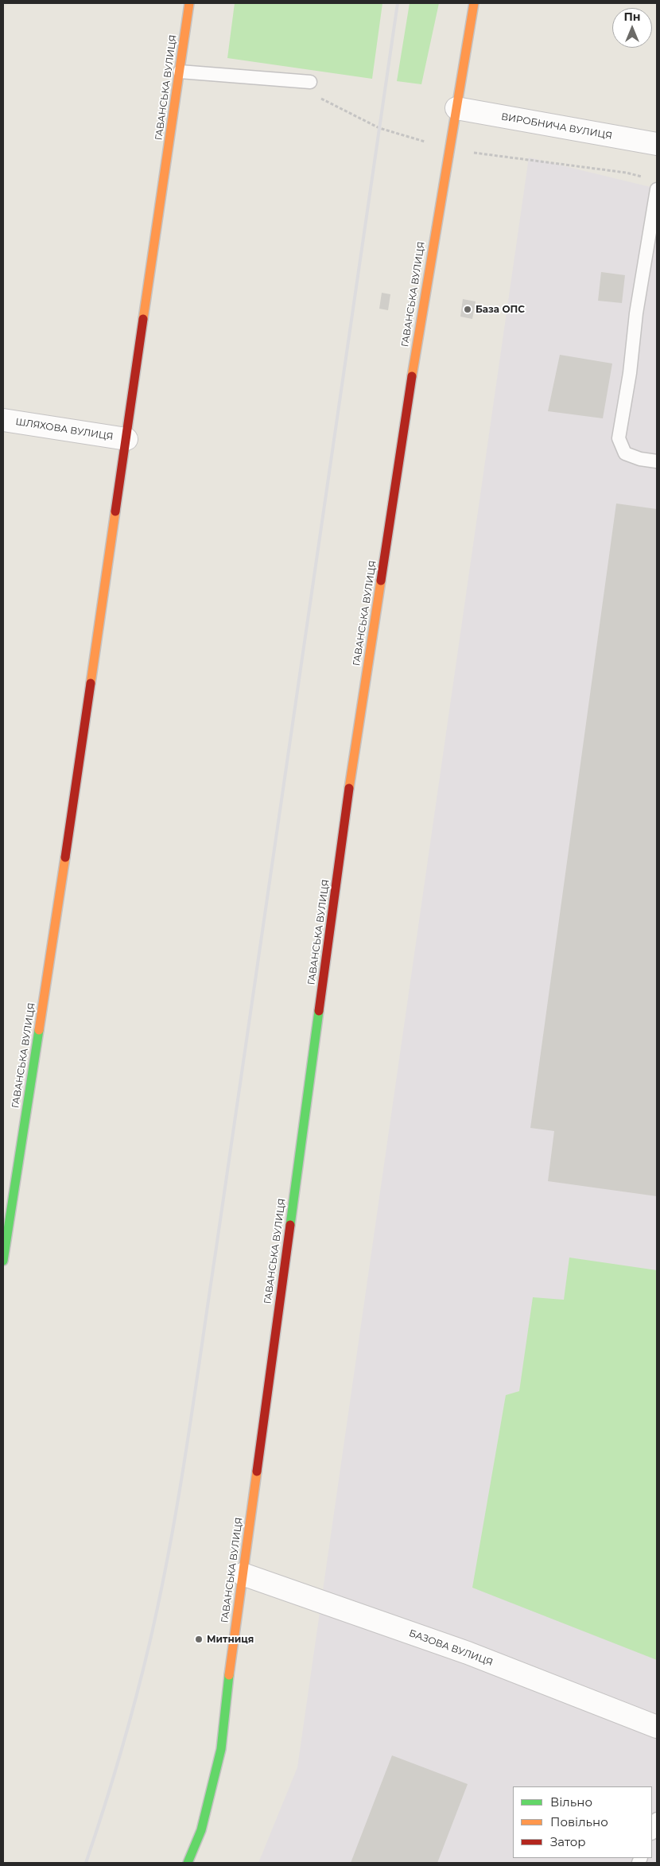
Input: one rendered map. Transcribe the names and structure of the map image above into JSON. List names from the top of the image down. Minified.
{"streets":{"street":["ГАВАНСЬКА ВУЛИЦЯ","ВИРОБНИЧА ВУЛИЦЯ","ШЛЯХОВА ВУЛИЦЯ","БАЗОВА ВУЛИЦЯ"]},"crossings":[["ГАВАНСЬКА ВУЛИЦЯ","ВИРОБНИЧА ВУЛИЦЯ"],["ГАВАНСЬКА ВУЛИЦЯ","ШЛЯХОВА ВУЛИЦЯ"],["ГАВАНСЬКА ВУЛИЦЯ","БАЗОВА ВУЛИЦЯ"]],"places":["База ОПС","Митниця"],"legend":["Вільно","Повільно","Затор"],"north":"top"}
